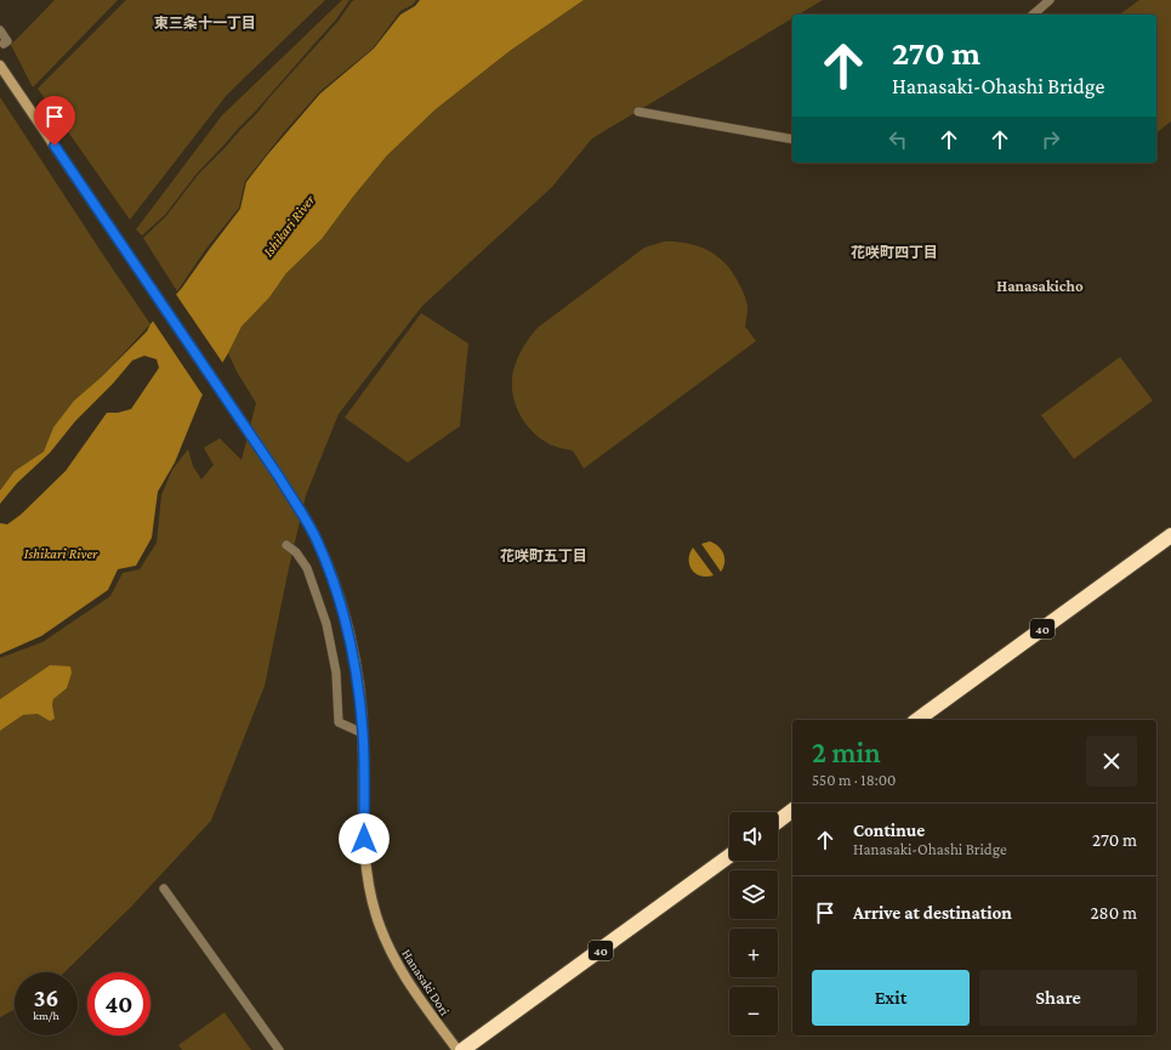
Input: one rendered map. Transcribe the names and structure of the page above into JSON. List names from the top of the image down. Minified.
{"streets":{"highway":["40"],"street":["Hanasaki Dori"]},"districts":["東三条十一丁目","花咲町四丁目","Hanasakicho","花咲町五丁目"],"water":["Ishikari River"],"page":{"turn":["270 m","Hanasaki-Ohashi Bridge"],"heading":["2 min","550 m · 18:00"],"list":[{"name":"Continue","note":"Hanasaki-Ohashi Bridge","value":"270 m"},{"name":"Arrive at destination","value":"280 m"}],"map_buttons":["+","−"],"buttons":["Exit","Share"],"speed":"36 km/h","limit":"40"}}
